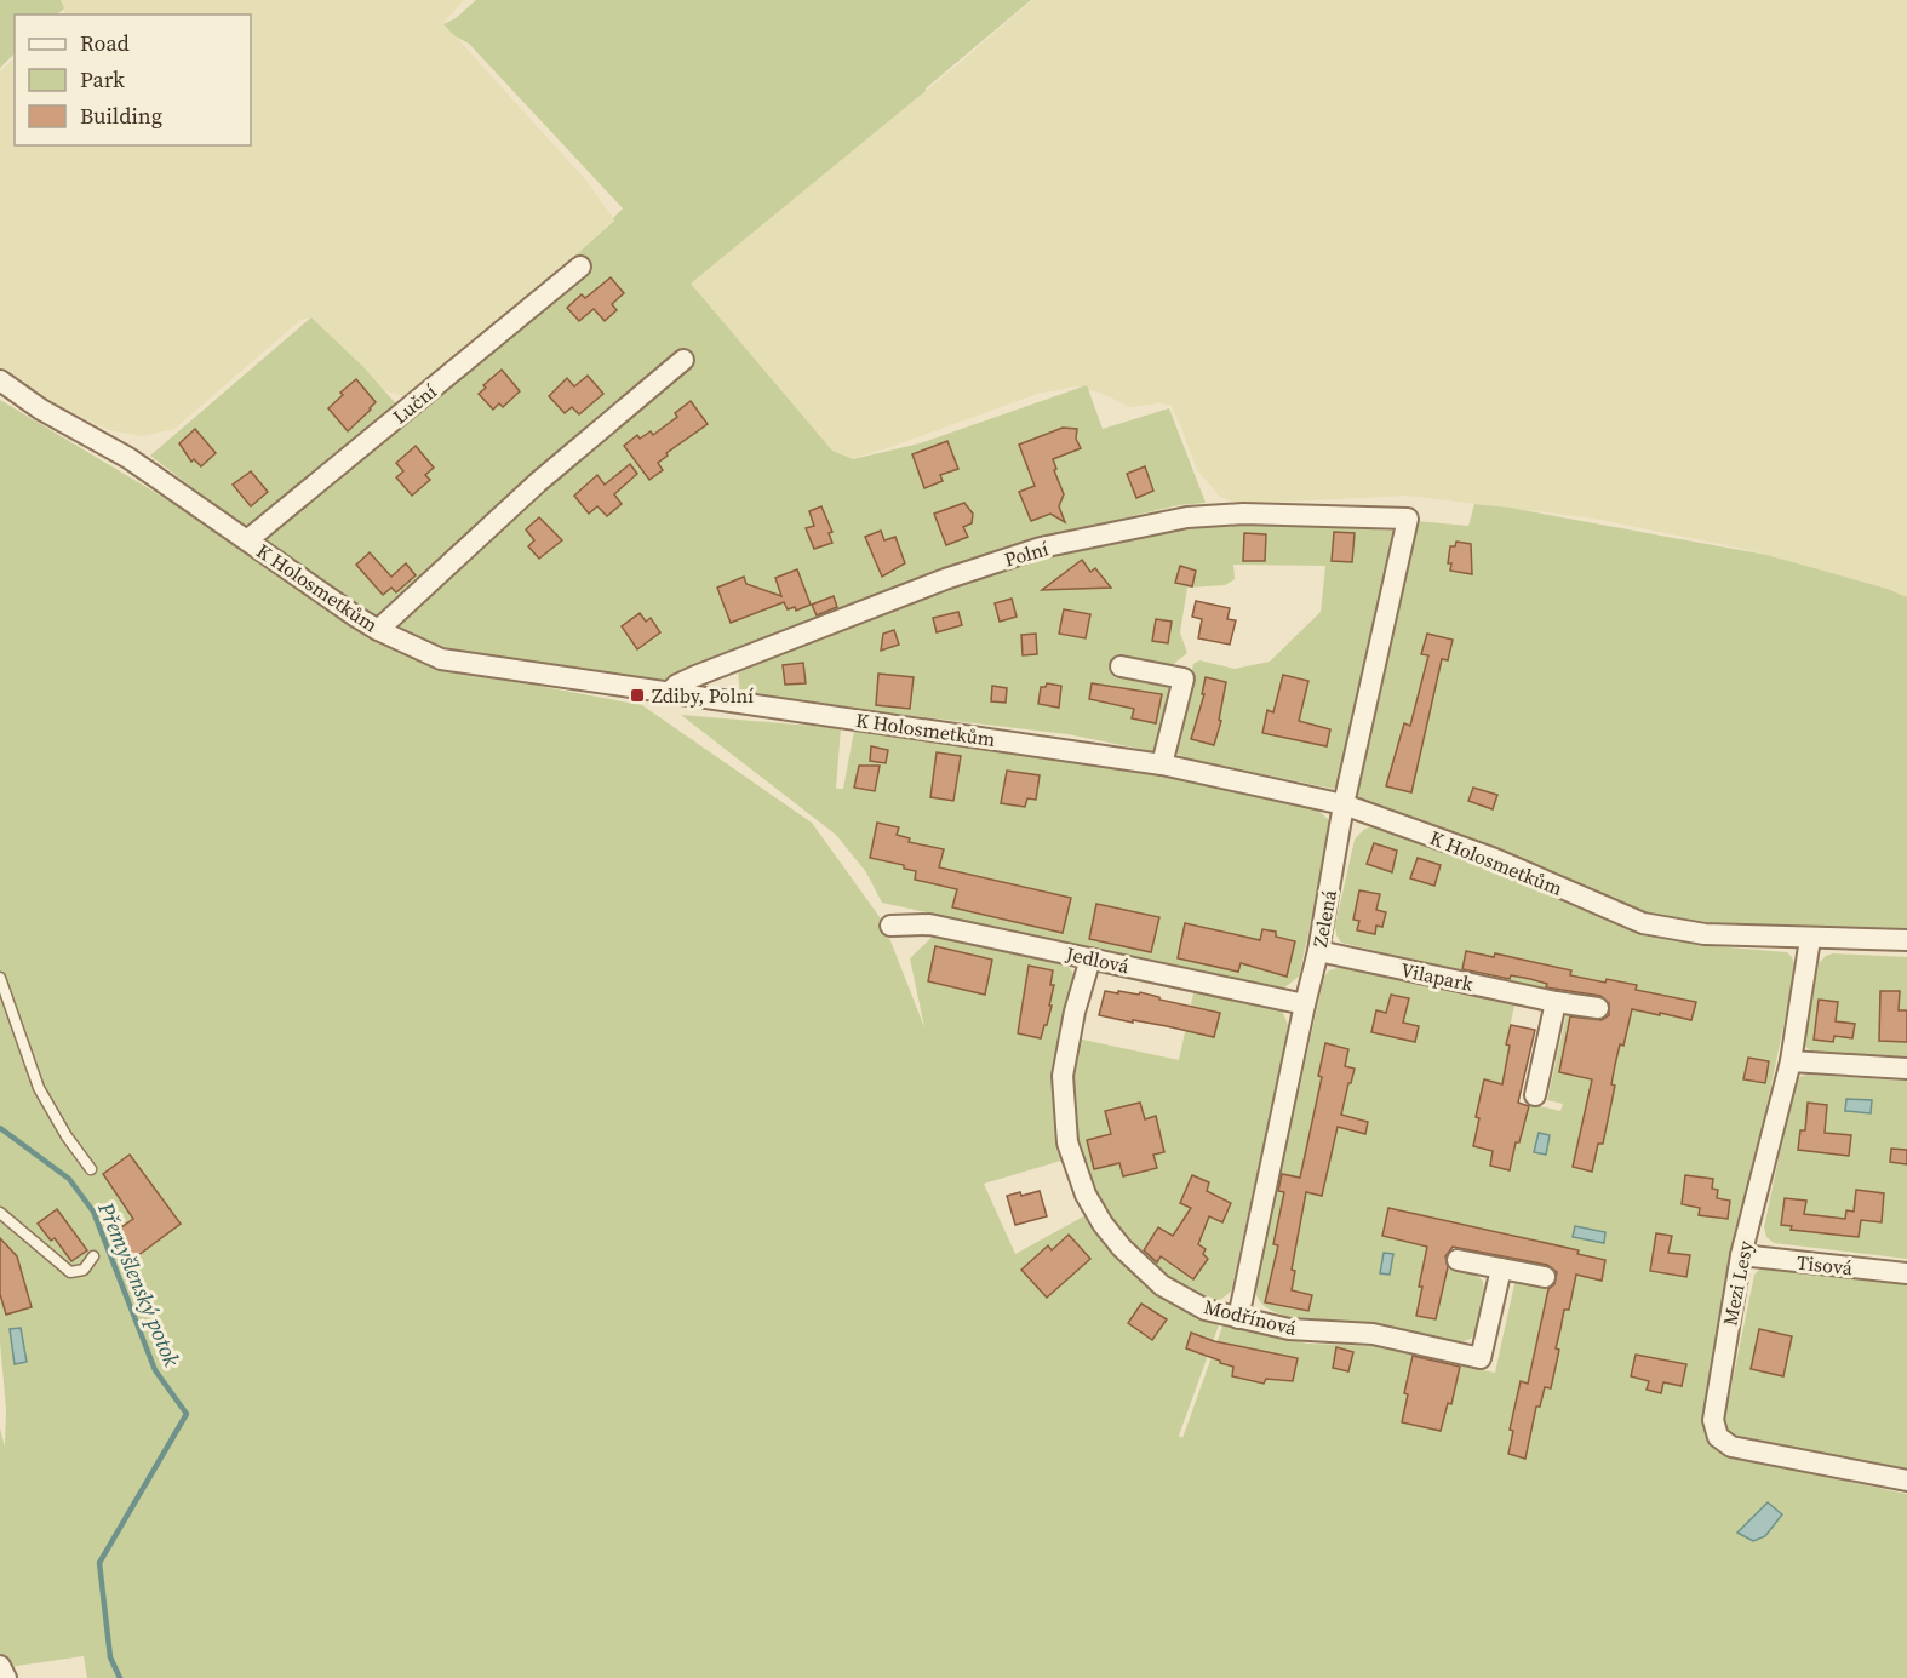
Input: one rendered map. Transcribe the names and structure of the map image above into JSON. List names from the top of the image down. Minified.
{"streets":{"street":["Luční","Polní","K Holosmetkům","Zelená","Jedlová","Vilapark","Tisová","Mezi Lesy","Modřínová"]},"crossings":[["Luční","K Holosmetkům"],["Polní","K Holosmetkům"],["Polní","Zelená"],["K Holosmetkům","Zelená"],["K Holosmetkům","Mezi Lesy"],["Zelená","Jedlová"],["Zelená","Vilapark"],["Zelená","Modřínová"],["Jedlová","Modřínová"],["Tisová","Mezi Lesy"]],"water":["Přemyšlenský potok"],"places":{"transit":["Zdiby, Polní"]},"legend":["Road","Park","Building"]}
